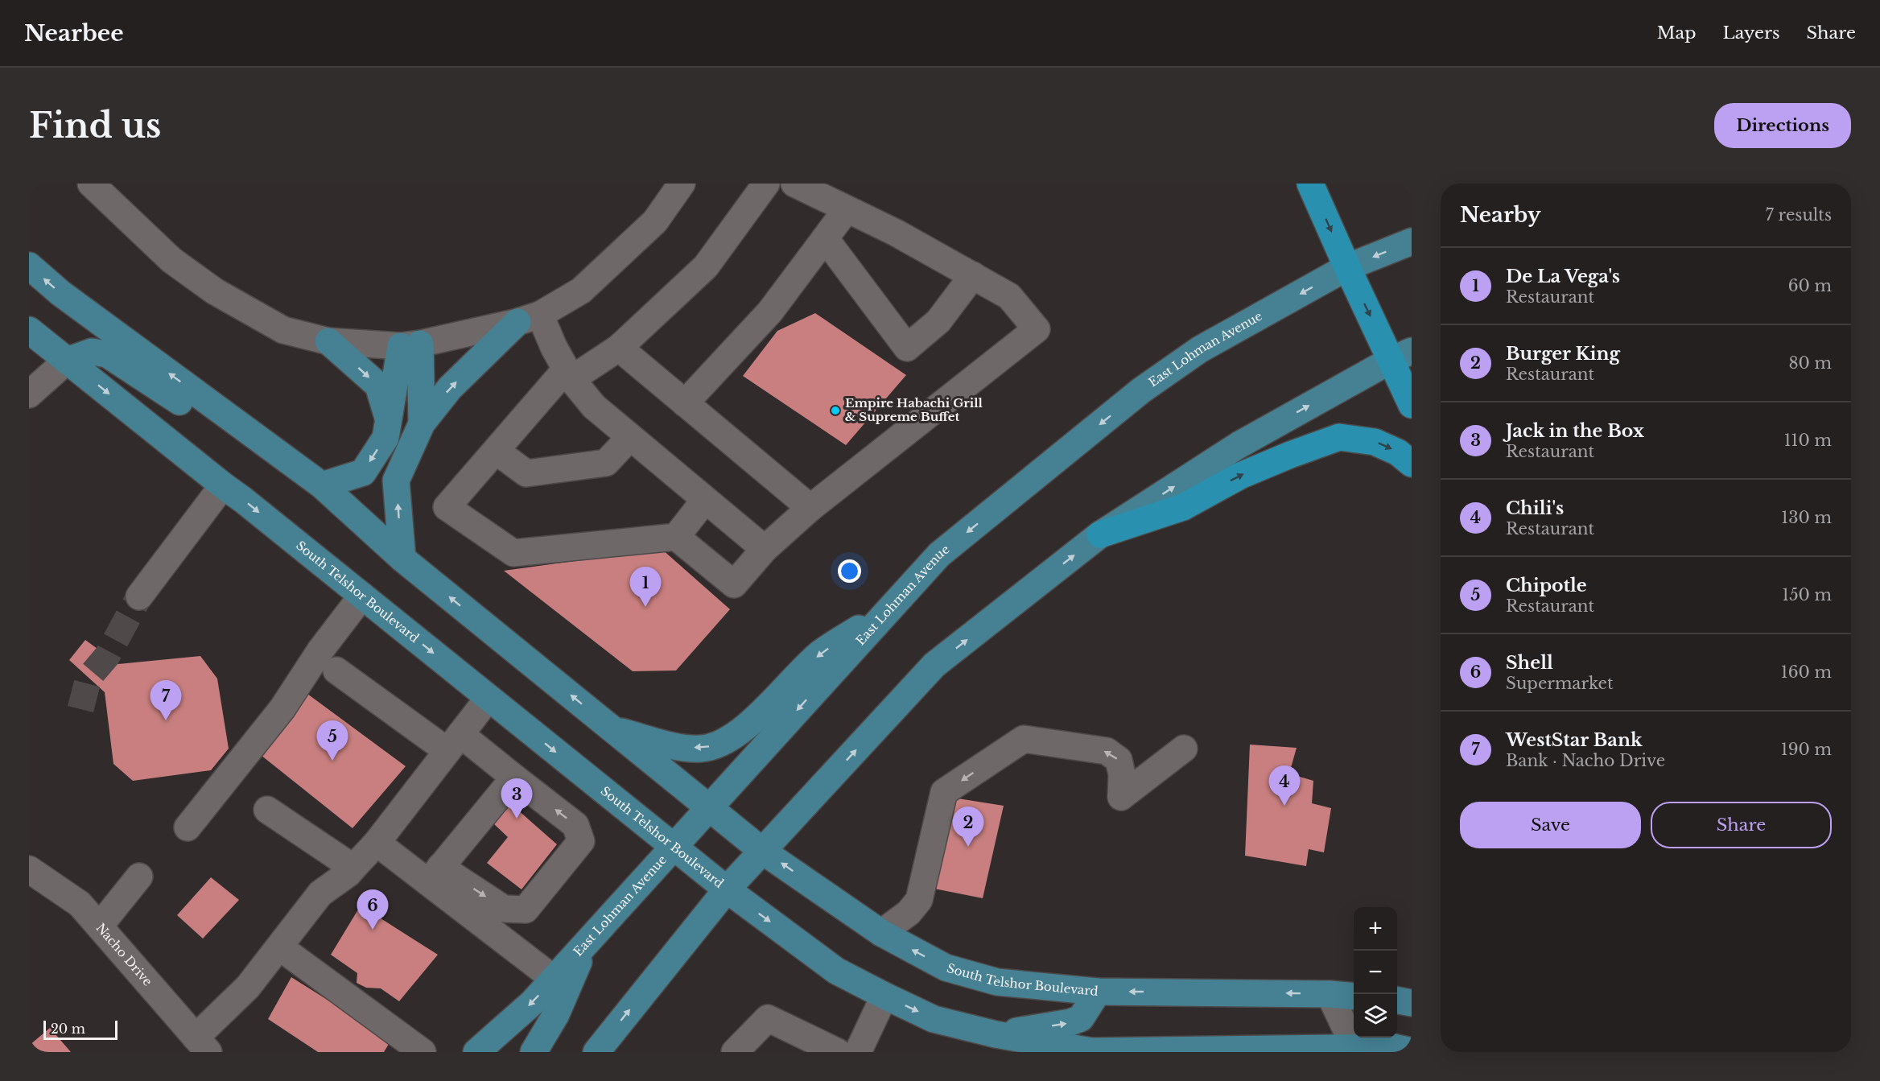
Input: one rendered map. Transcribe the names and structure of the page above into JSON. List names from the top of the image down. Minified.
{"streets":{"main road":["East Lohman Avenue","South Telshor Boulevard"],"street":["Nacho Drive"]},"crossings":[["East Lohman Avenue","South Telshor Boulevard"]],"places":["Empire Habachi Grill & Supreme Buffet"],"scale_bar":"20 m","page":{"header":"Nearbee","nav":["Map","Layers","Share"],"buttons":["Directions",["Save","Share"]],"title":"Find us","heading":["Nearby","7 results"],"list":[{"mark":"1","name":"De La Vega's","note":"Restaurant","value":"60 m"},{"mark":"2","name":"Burger King","note":"Restaurant","value":"80 m"},{"mark":"3","name":"Jack in the Box","note":"Restaurant","value":"110 m"},{"mark":"4","name":"Chili's","note":"Restaurant","value":"130 m"},{"mark":"5","name":"Chipotle","note":"Restaurant","value":"150 m"},{"mark":"6","name":"Shell","note":"Supermarket","value":"160 m"},{"mark":"7","name":"WestStar Bank","note":"Bank · Nacho Drive","value":"190 m"}],"pins":["1","7","5","4","3","2","6"],"map_buttons":["+","−"],"scale":"20 m"}}
